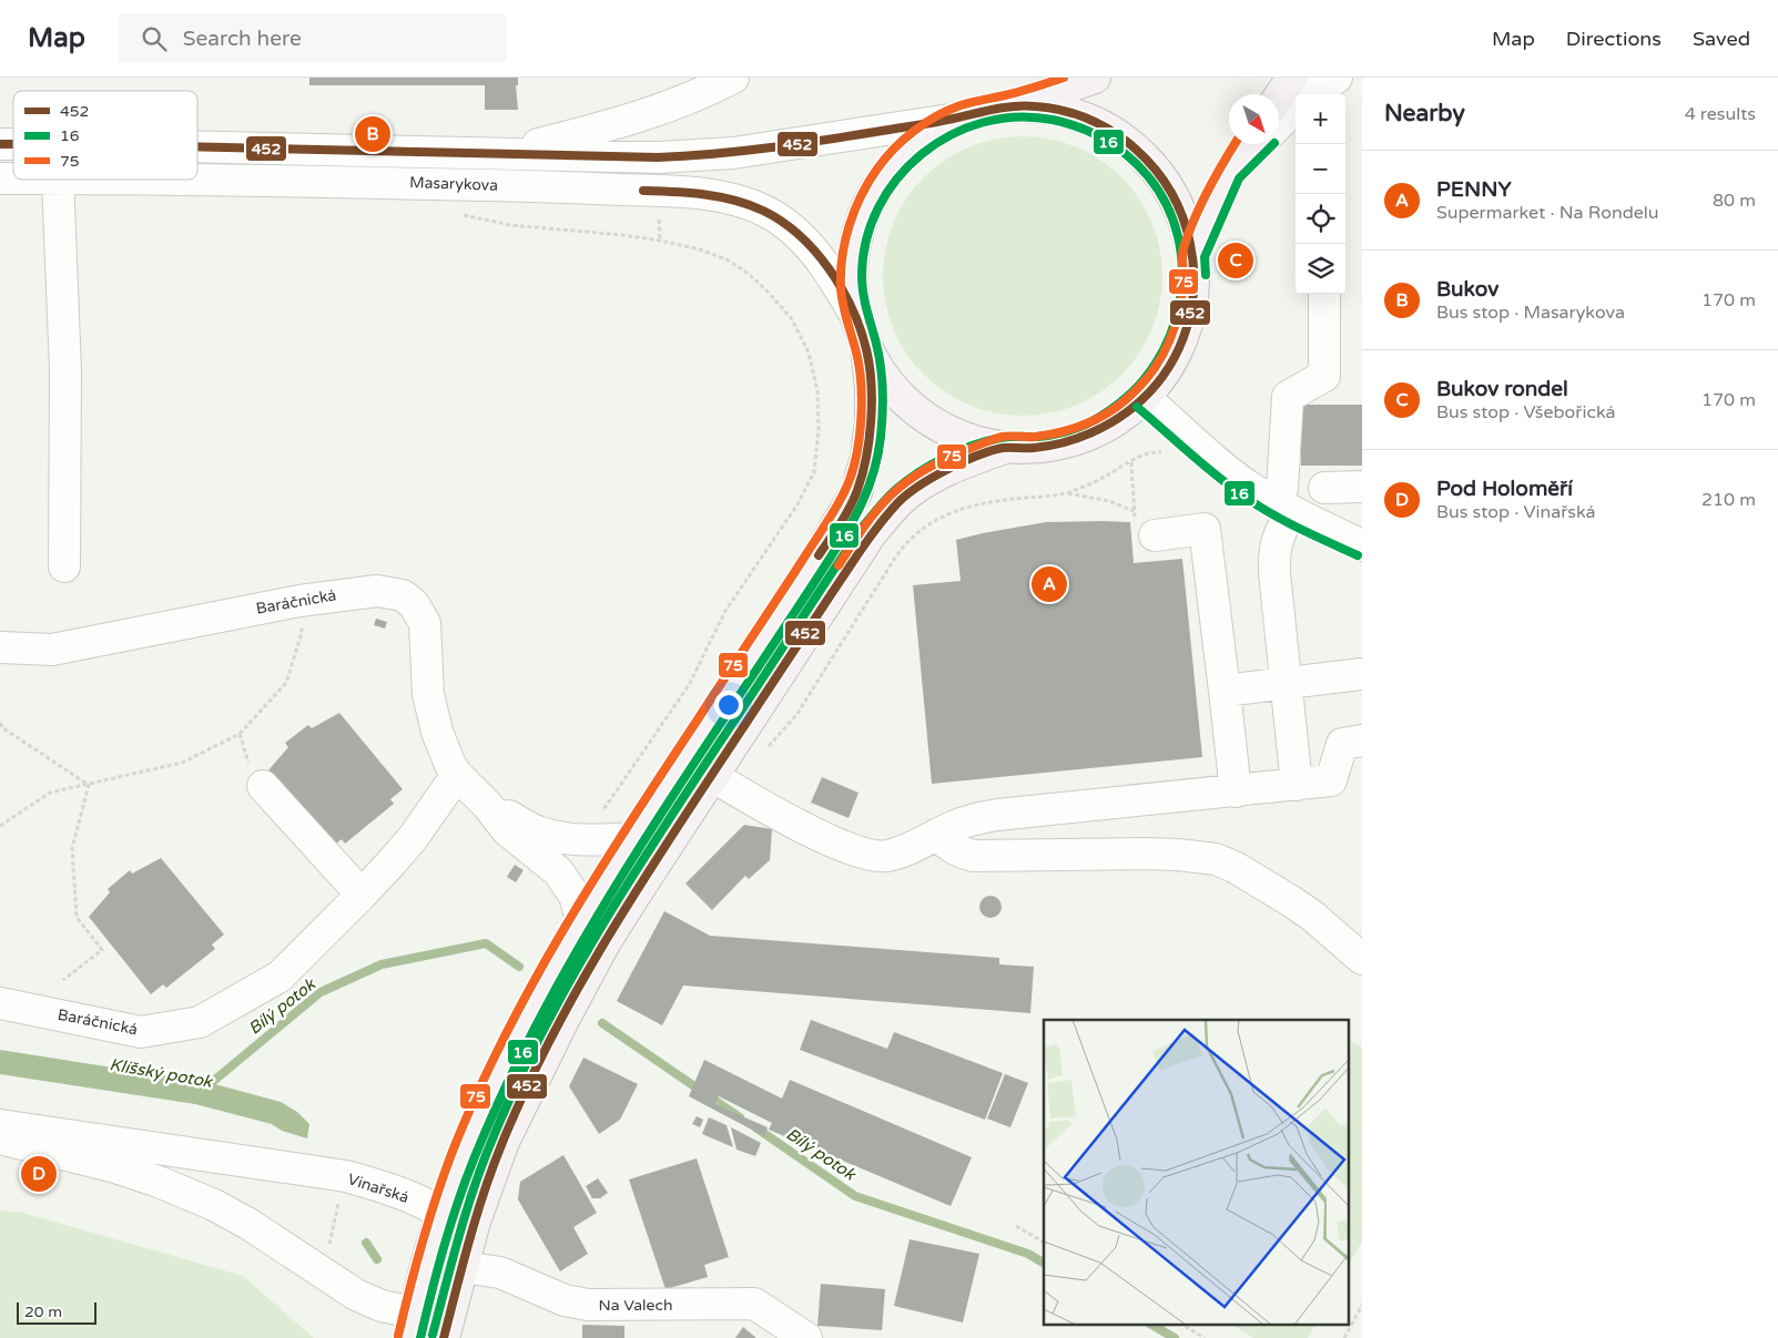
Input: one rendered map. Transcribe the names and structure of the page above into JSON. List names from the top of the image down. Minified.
{"streets":{"street":["Masarykova","Baráčnická","Vinařská","Na Valech"]},"water":["Bílý potok","Klíšský potok"],"lines":["transit line 75","transit line 452","transit line 16"],"legend":["452","16","75"],"scale_bar":"20 m","north":"bottom right","page":{"header":"Map","search":"Search here","nav":["Map","Directions","Saved"],"heading":["Nearby","4 results"],"map_buttons":["+","−"],"pins":["B","C","A","D"],"list":[{"mark":"A","name":"PENNY","note":"Supermarket · Na Rondelu","value":"80 m"},{"mark":"B","name":"Bukov","note":"Bus stop · Masarykova","value":"170 m"},{"mark":"C","name":"Bukov rondel","note":"Bus stop · Všebořická","value":"170 m"},{"mark":"D","name":"Pod Holoměří","note":"Bus stop · Vinařská","value":"210 m"}],"scale":"20 m"}}
